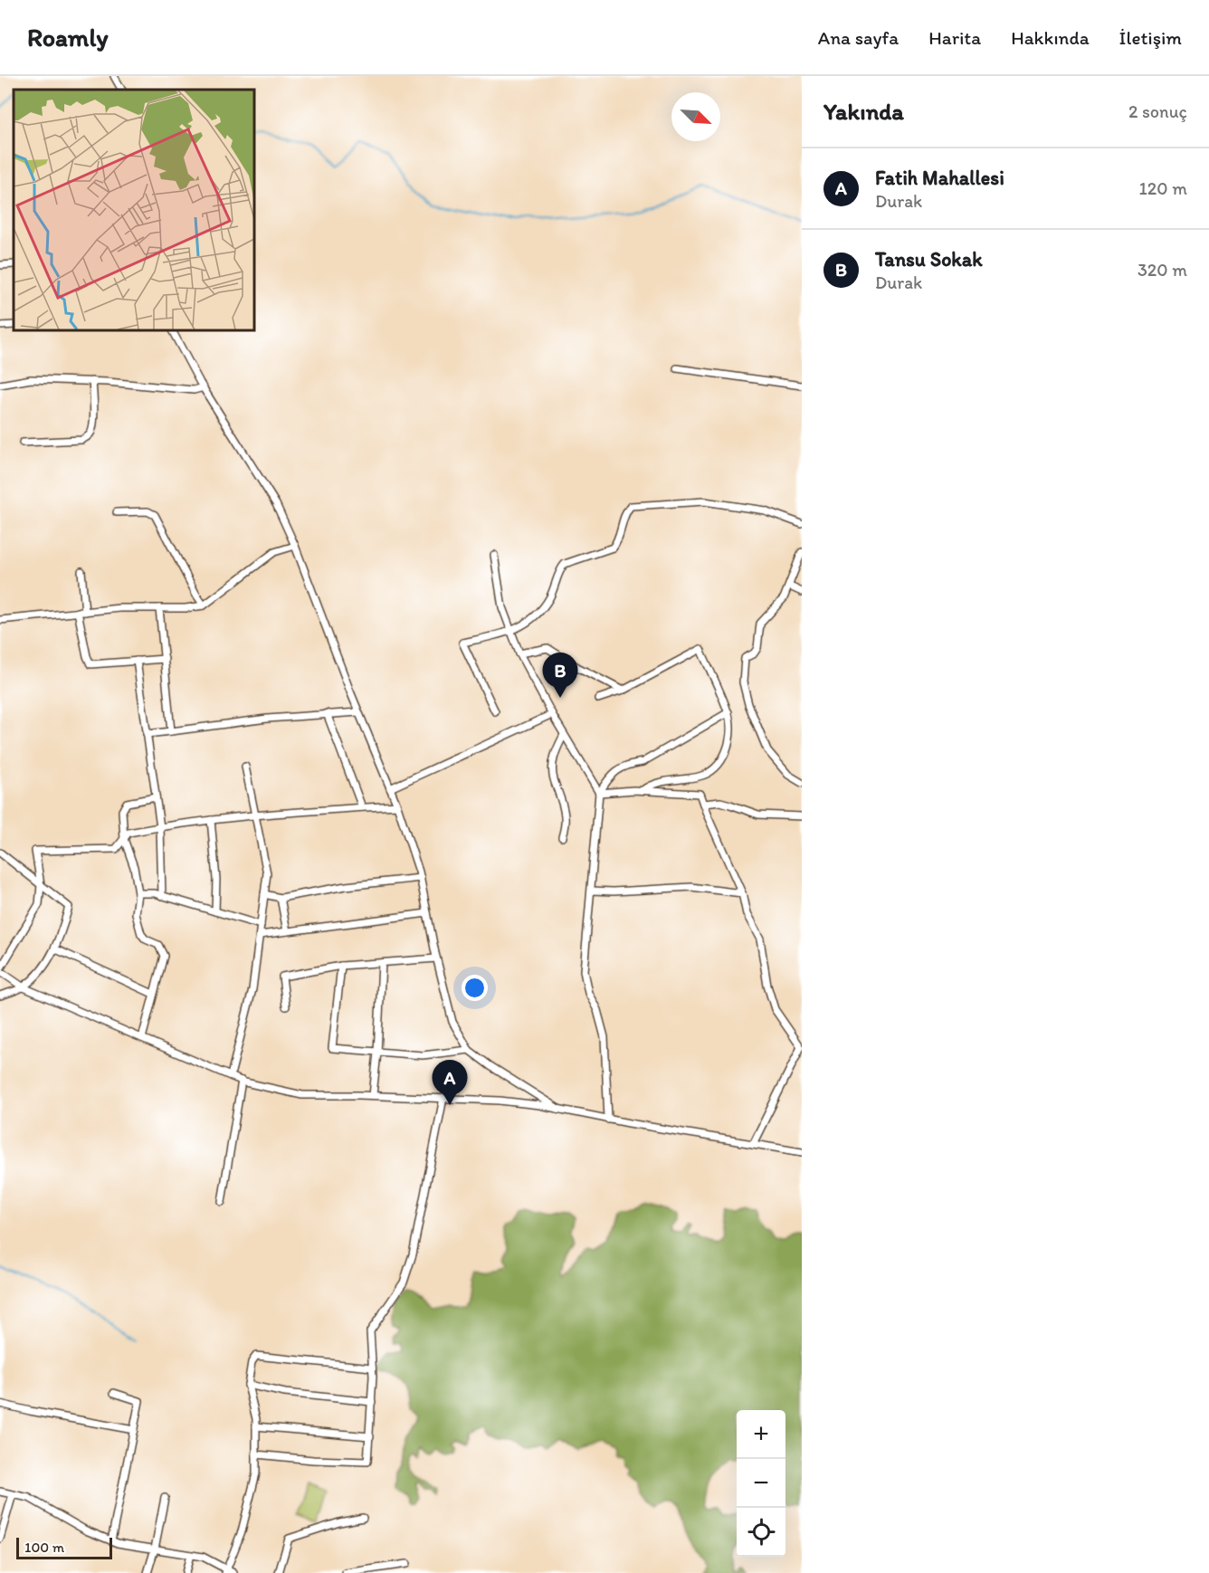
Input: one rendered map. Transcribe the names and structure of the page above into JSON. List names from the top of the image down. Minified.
{"scale_bar":"100 m","north":"bottom right","page":{"header":"Roamly","nav":["Ana sayfa","Harita","Hakkında","İletişim"],"heading":["Yakında","2 sonuç"],"list":[{"mark":"A","name":"Fatih Mahallesi","note":"Durak","value":"120 m"},{"mark":"B","name":"Tansu Sokak","note":"Durak","value":"320 m"}],"pins":["B","A"],"map_buttons":["+","−"],"scale":"100 m"}}
